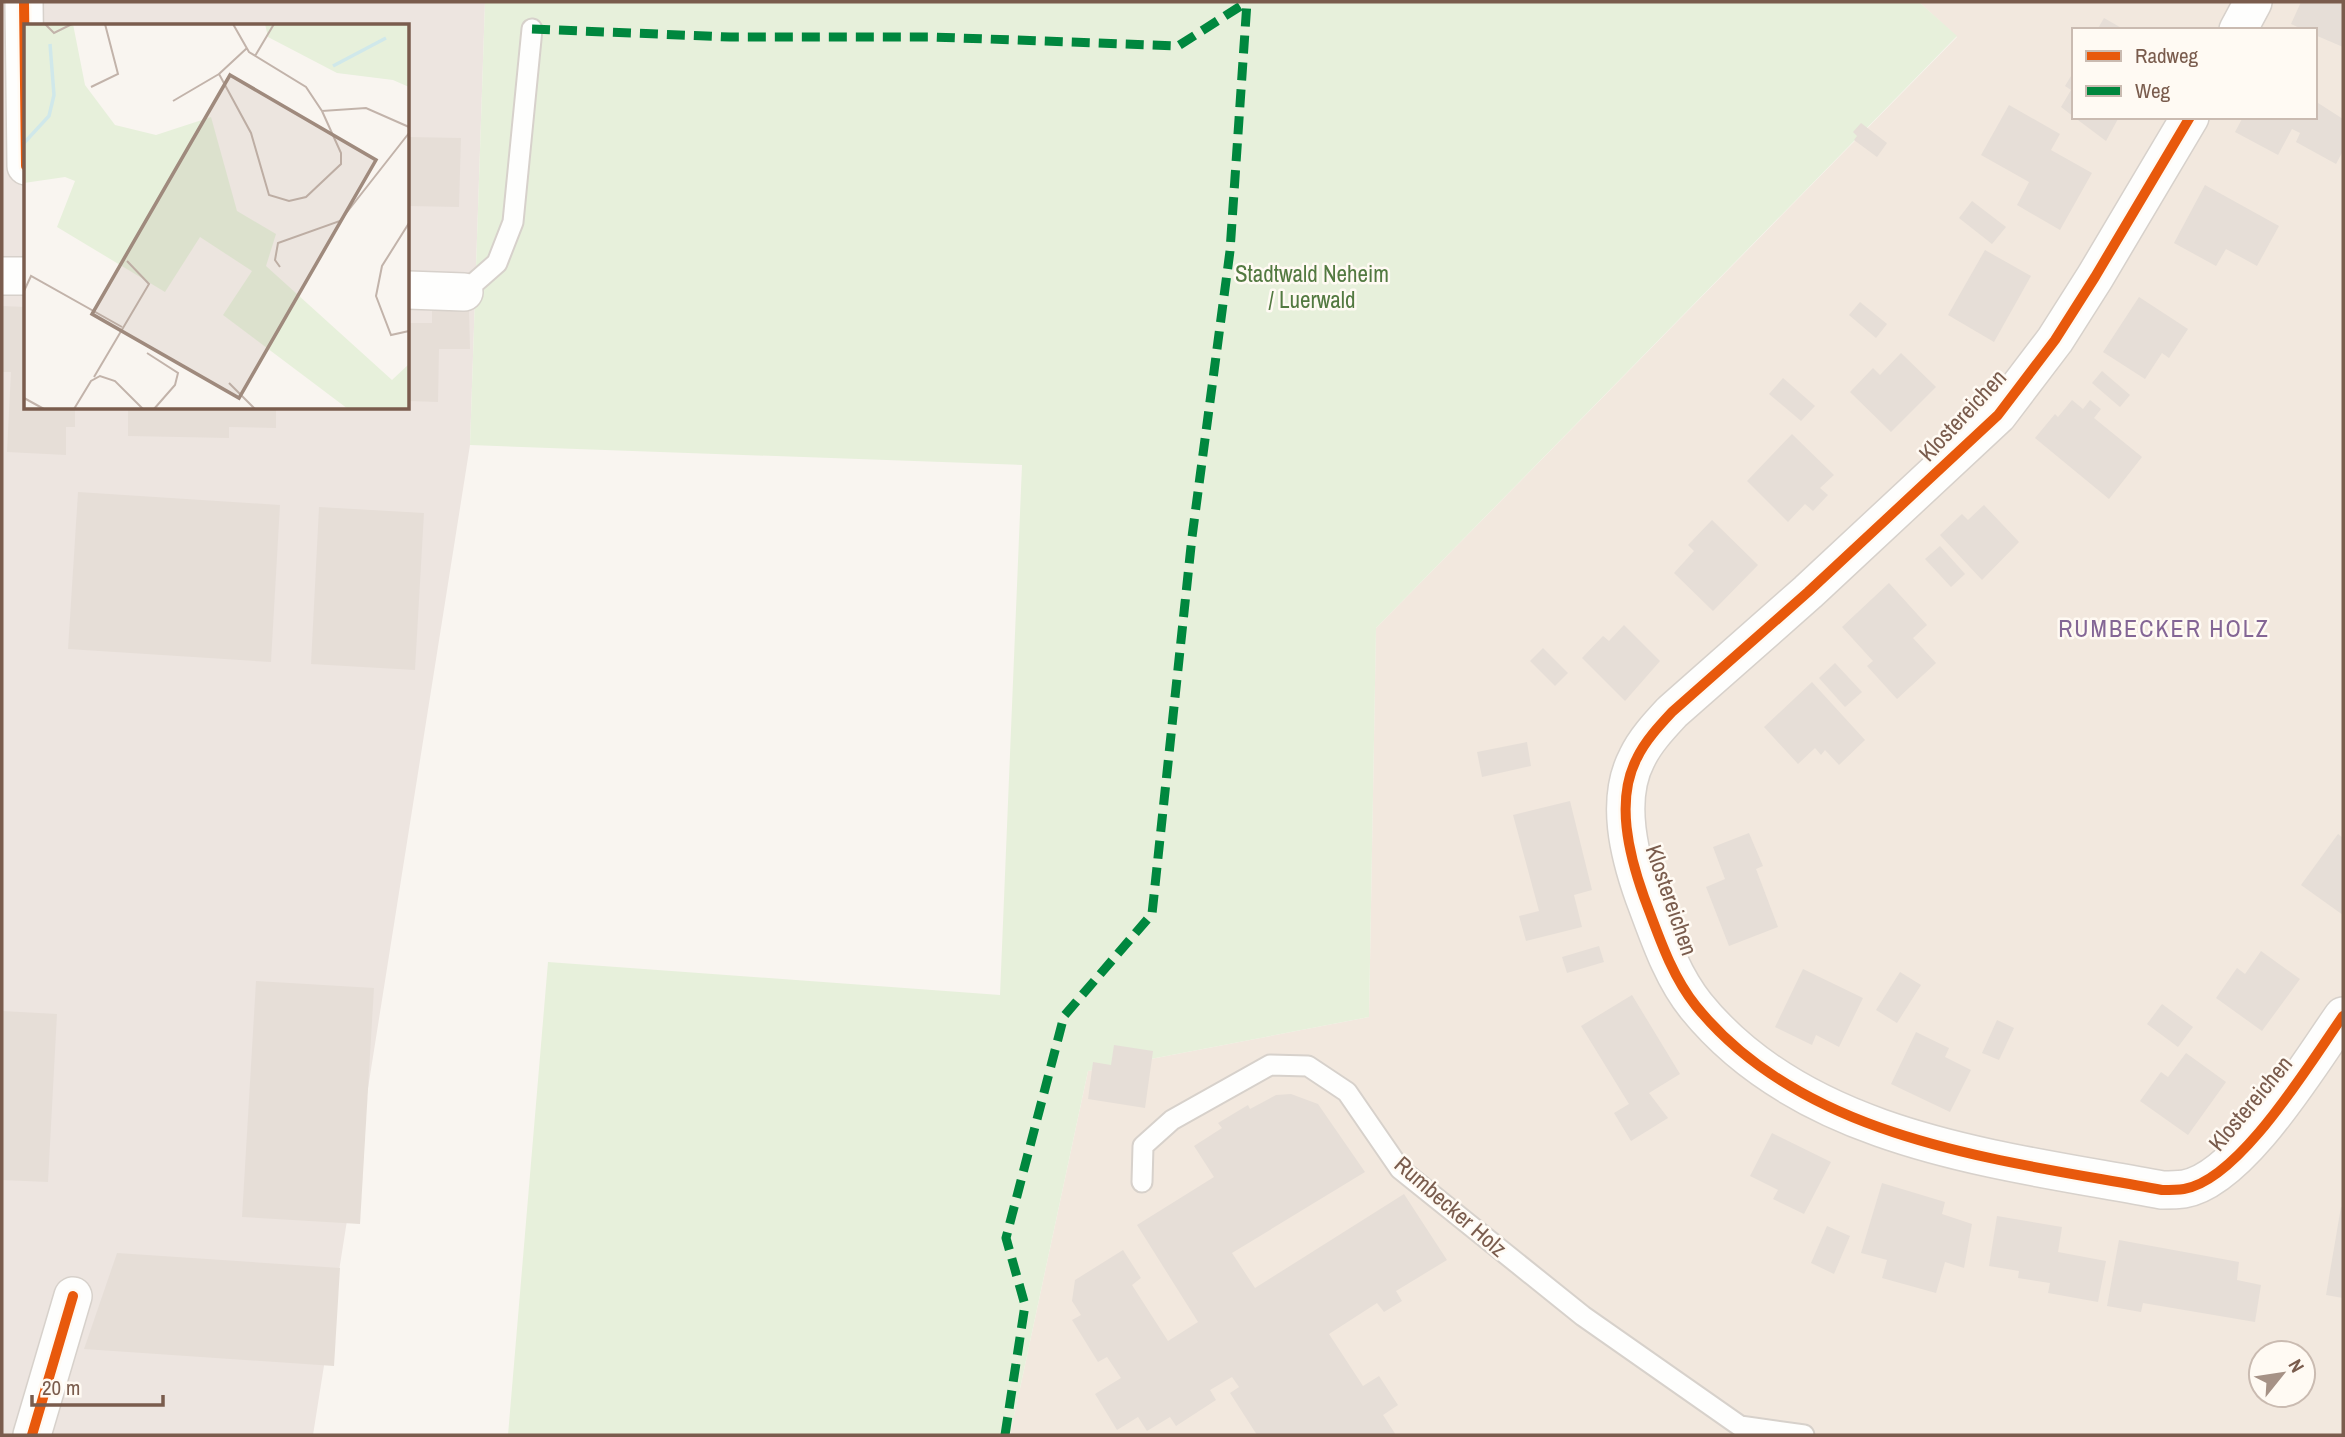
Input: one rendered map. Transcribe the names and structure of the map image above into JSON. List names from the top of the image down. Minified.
{"streets":{"street":["Klostereichen"],"lane":["Rumbecker Holz"]},"districts":["RUMBECKER HOLZ"],"parks":["Stadtwald Neheim / Luerwald"],"legend":["Radweg","Weg"],"scale_bar":"20 m","north":"top right"}
